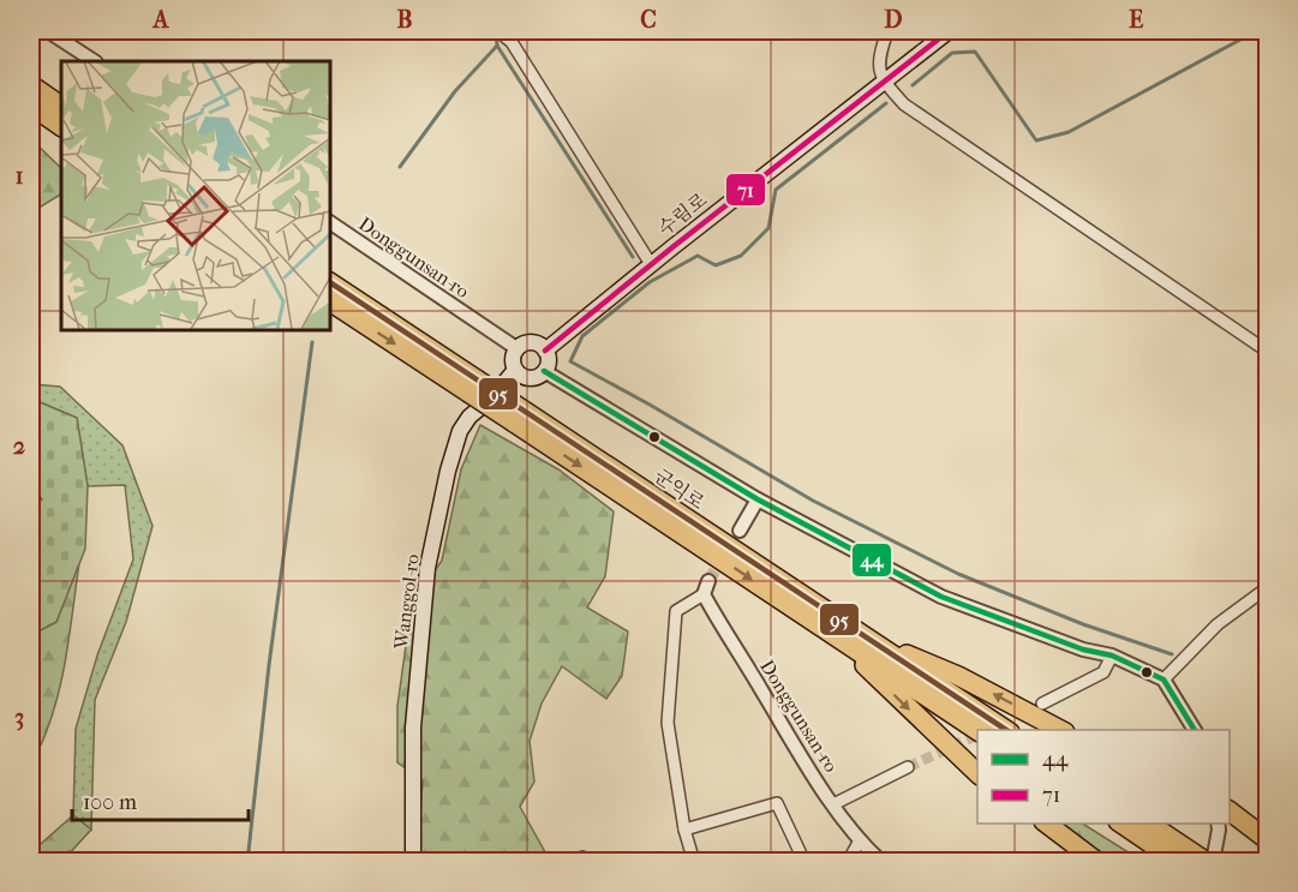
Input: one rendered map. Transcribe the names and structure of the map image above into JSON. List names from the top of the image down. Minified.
{"streets":{"highway":["군익로"],"main road":["수림로","Wanggol-ro"],"street":["Donggunsan-ro"]},"crossings":[["수림로","Donggunsan-ro"],["수림로","Wanggol-ro"],["Donggunsan-ro","Wanggol-ro"]],"lines":["transit line 71","transit line 95","transit line 44"],"legend":["44","71"],"scale_bar":"100 m","grid":{"columns":["A","B","C","D","E"],"rows":["1","2","3"]}}
